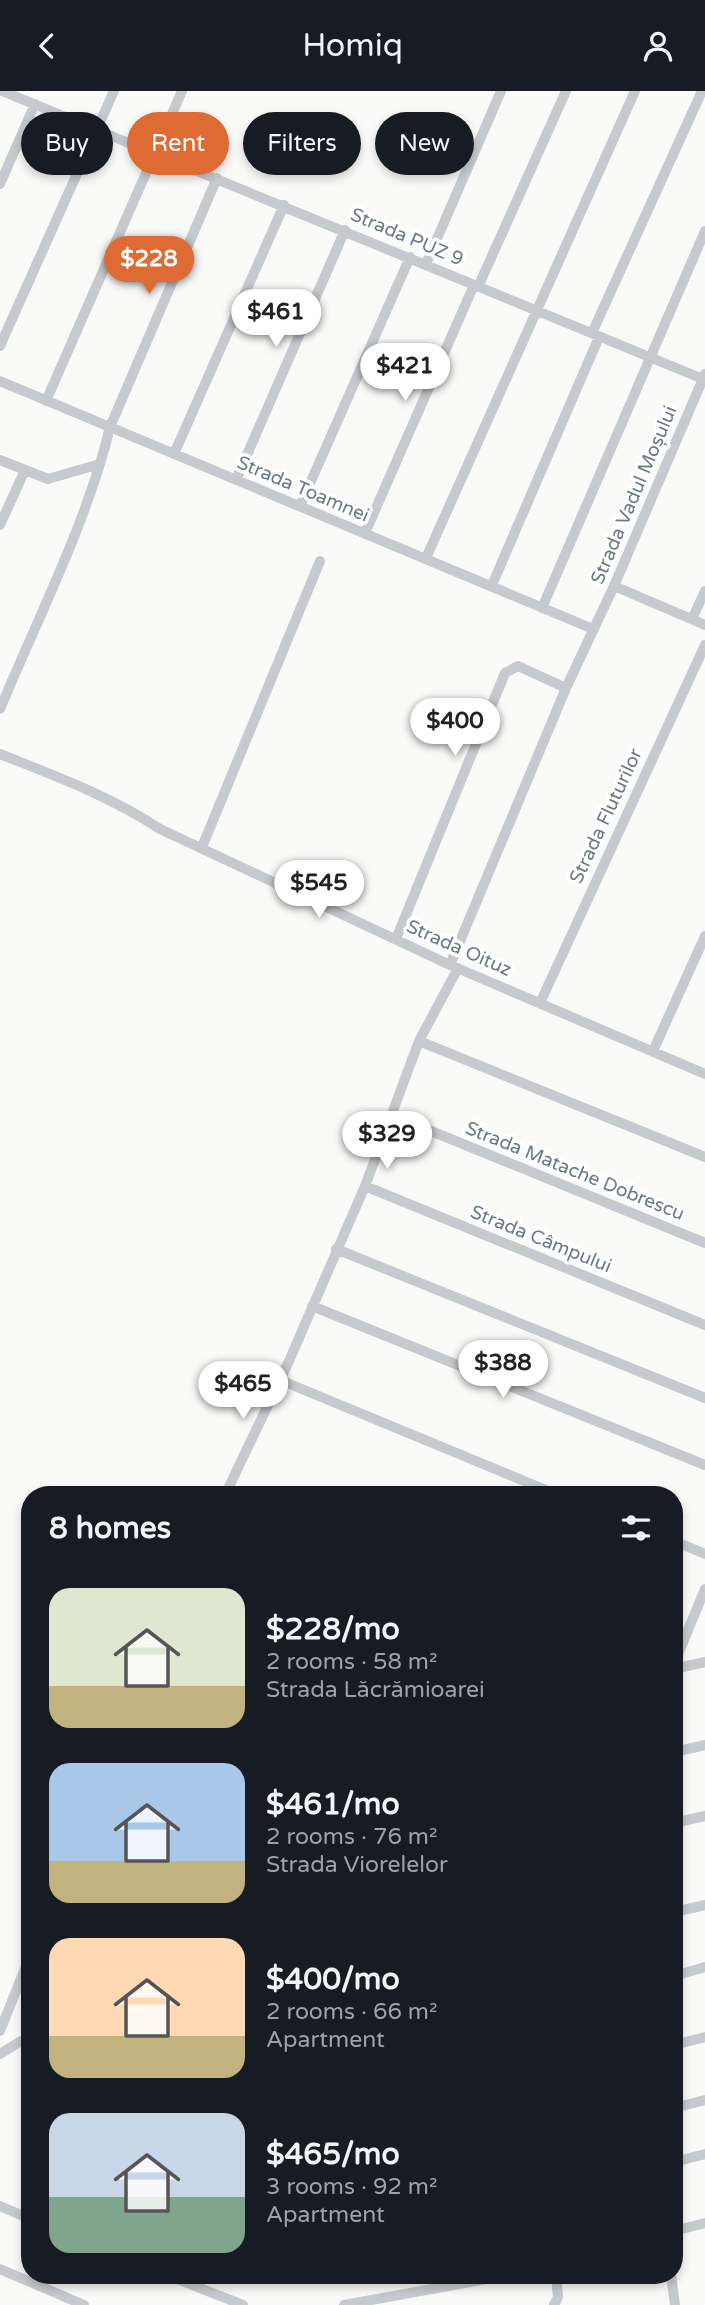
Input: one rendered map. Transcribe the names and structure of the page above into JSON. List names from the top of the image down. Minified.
{"streets":{"street":["Strada PUZ 9","Strada Toamnei","Strada Vadul Moșului","Strada Fluturilor","Strada Oituz","Strada Matache Dobrescu","Strada Câmpului"]},"crossings":[["Strada PUZ 9","Strada Vadul Moșului"],["Strada Toamnei","Strada Vadul Moșului"],["Strada Vadul Moșului","Strada Oituz"],["Strada Vadul Moșului","Strada Matache Dobrescu"],["Strada Vadul Moșului","Strada Câmpului"],["Strada Fluturilor","Strada Oituz"]],"page":{"header":"Homiq","chip":["Buy","Rent","Filters","New"],"price":["$228","$461","$421","$400","$545","$329","$388","$465"],"heading":"8 homes","list":[{"name":"$228/mo","note":"2 rooms · 58 m² · Strada Lăcrămioarei"},{"name":"$461/mo","note":"2 rooms · 76 m² · Strada Viorelelor"},{"name":"$400/mo","note":"2 rooms · 66 m² · Apartment"},{"name":"$465/mo","note":"3 rooms · 92 m² · Apartment"}]}}
